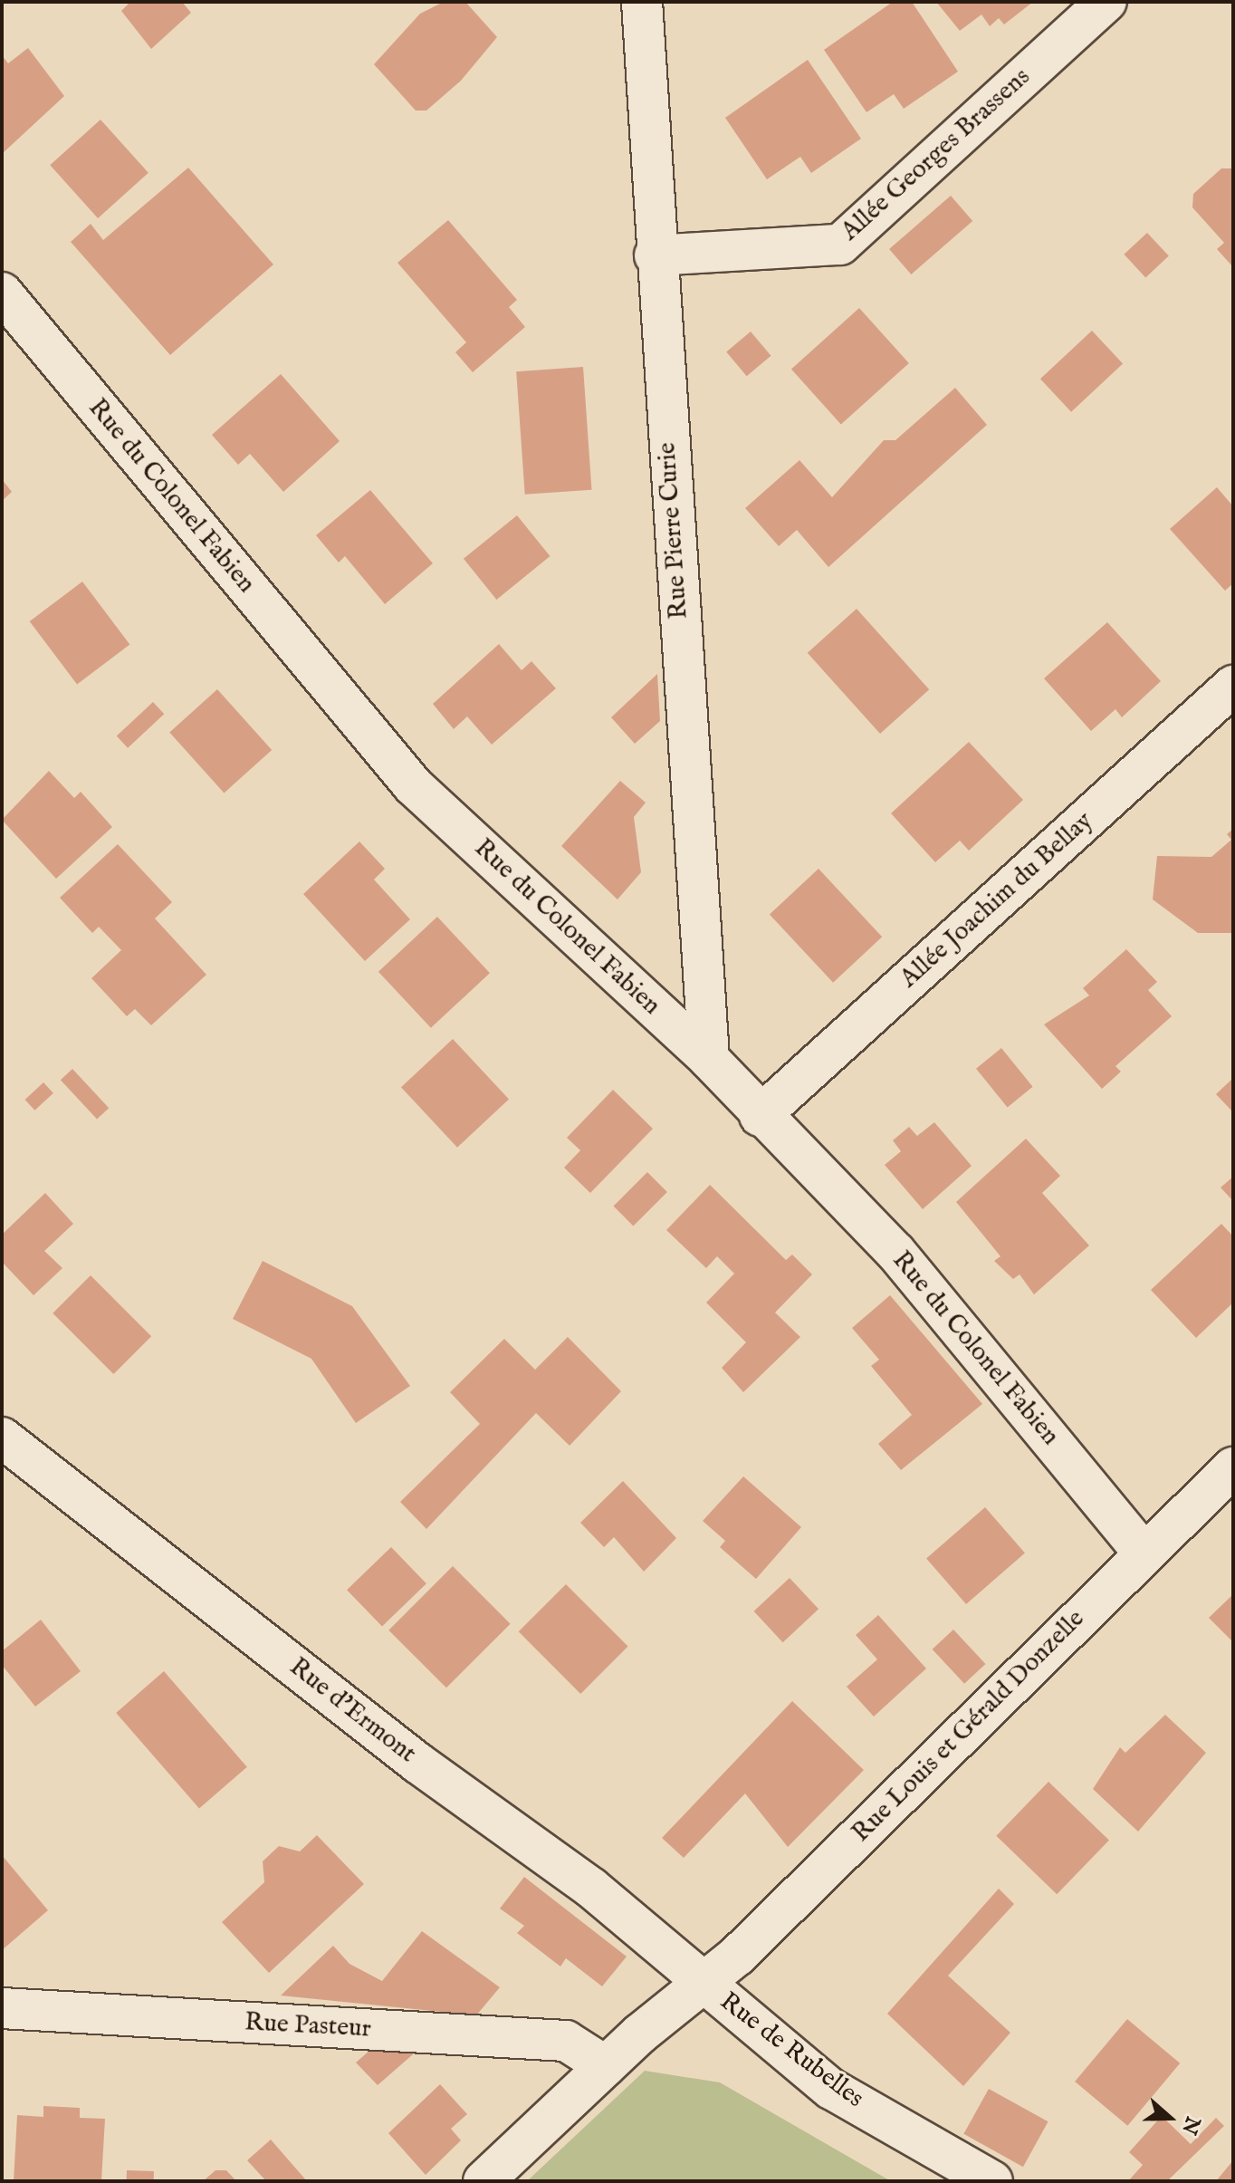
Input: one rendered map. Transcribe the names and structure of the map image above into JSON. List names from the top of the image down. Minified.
{"streets":{"street":["Allée Georges Brassens","Rue du Colonel Fabien","Rue Pierre Curie","Allée Joachim du Bellay","Rue d'Ermont","Rue Louis et Gérald Donzelle","Rue Pasteur","Rue de Rubelles"]},"crossings":[["Allée Georges Brassens","Rue Pierre Curie"],["Rue du Colonel Fabien","Rue Pierre Curie"],["Rue du Colonel Fabien","Allée Joachim du Bellay"],["Rue du Colonel Fabien","Rue Louis et Gérald Donzelle"],["Rue d'Ermont","Rue Louis et Gérald Donzelle"],["Rue d'Ermont","Rue de Rubelles"],["Rue Louis et Gérald Donzelle","Rue Pasteur"],["Rue Louis et Gérald Donzelle","Rue de Rubelles"]],"north":"right"}
